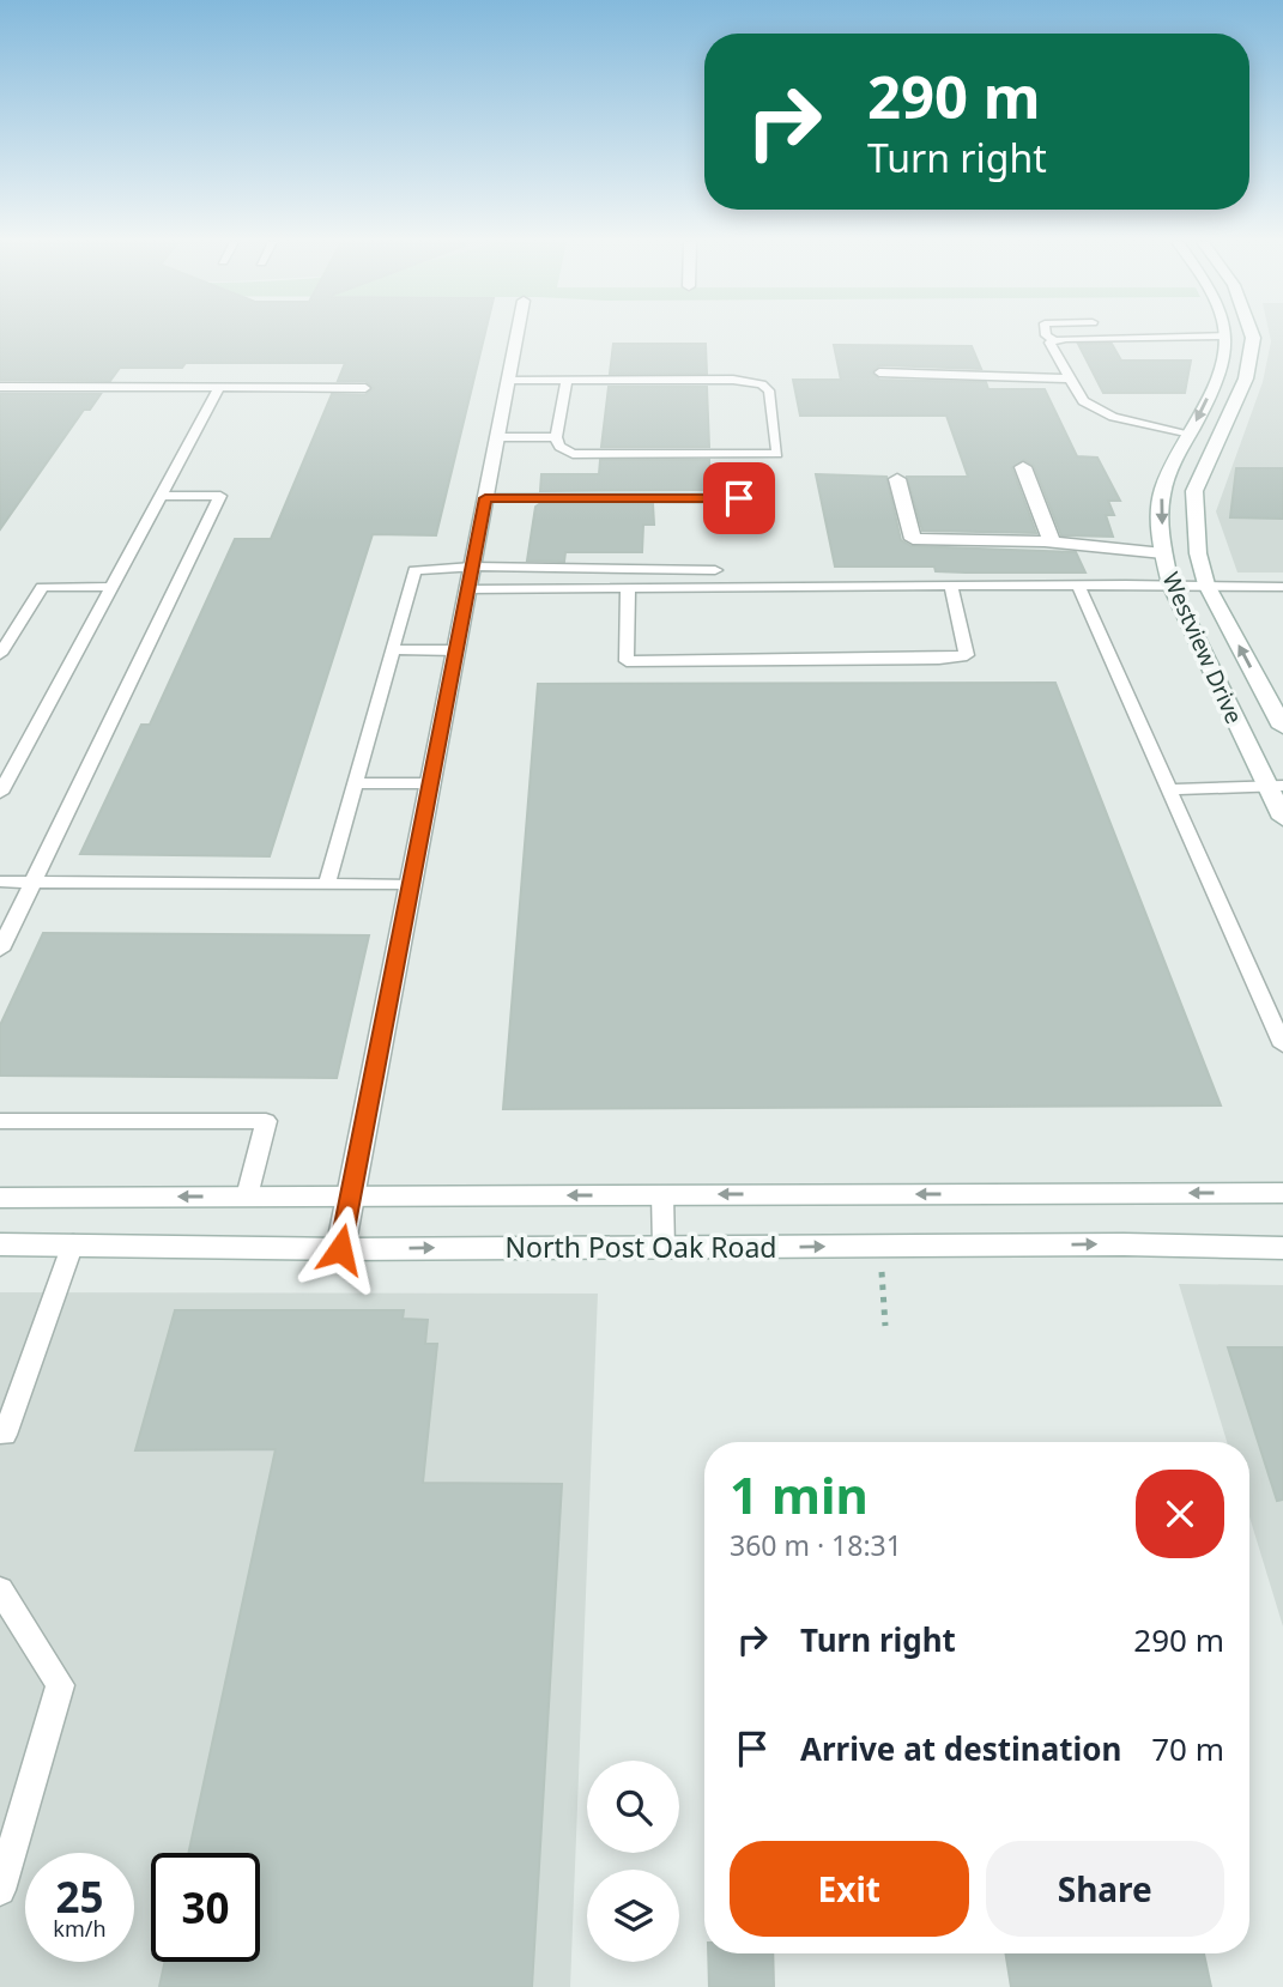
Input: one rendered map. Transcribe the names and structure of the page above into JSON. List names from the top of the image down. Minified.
{"streets":{"main road":["Westview Drive","North Post Oak Road"]},"page":{"turn":["290 m","Turn right"],"heading":["1 min","360 m · 18:31"],"list":[{"name":"Turn right","value":"290 m"},{"name":"Arrive at destination","value":"70 m"}],"buttons":["Exit","Share"],"speed":"25 km/h","limit":"30"}}
